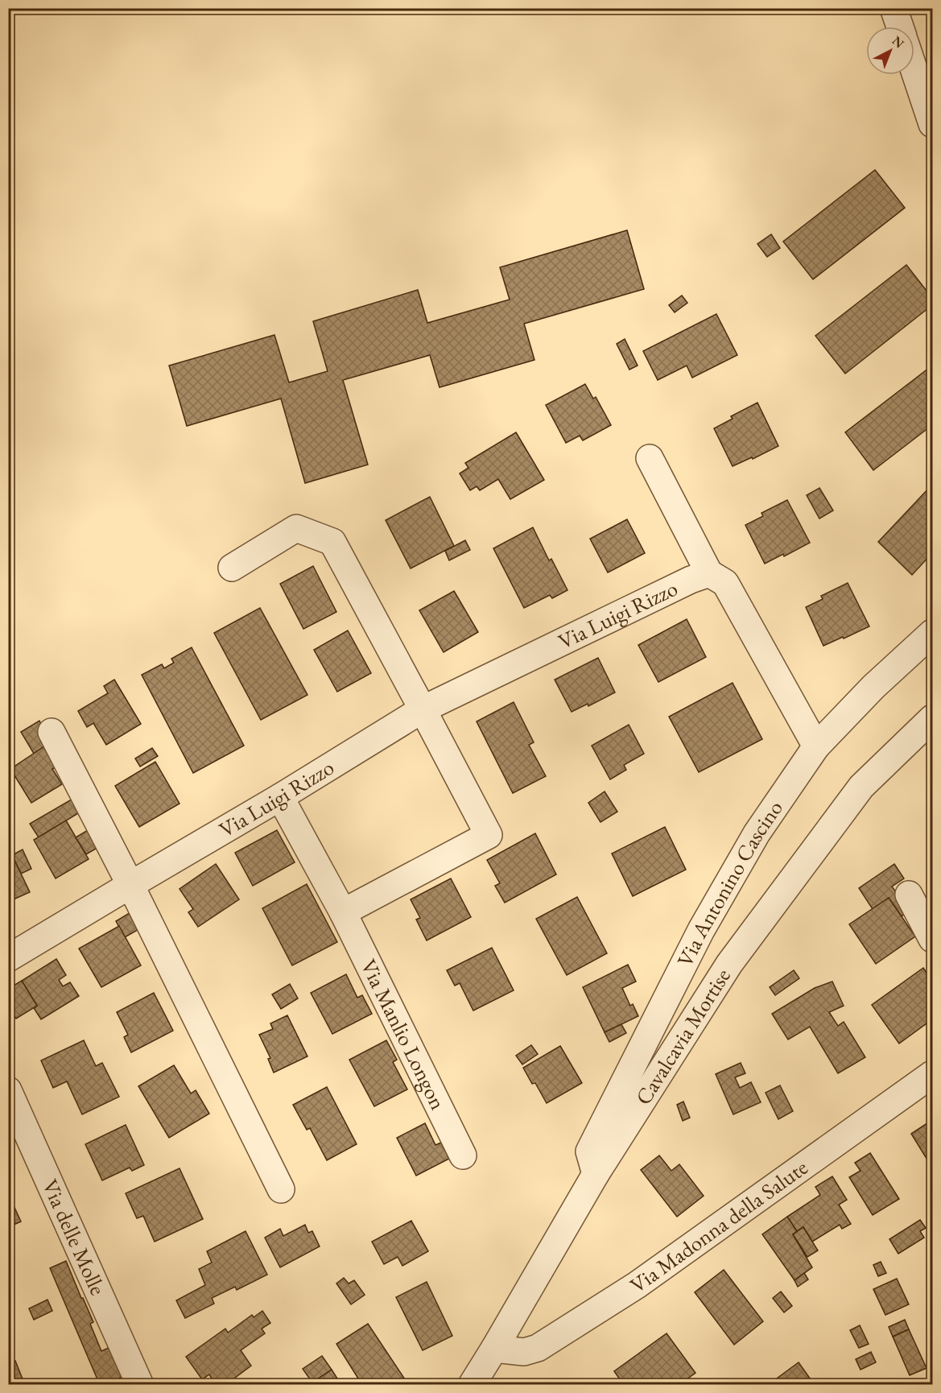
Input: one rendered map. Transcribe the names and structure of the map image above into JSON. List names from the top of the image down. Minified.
{"streets":{"street":["Via Luigi Rizzo","Via Antonino Cascino","Via Manlio Longon","Cavalcavia Mortise","Via Madonna della Salute","Via delle Molle"]},"crossings":[["Via Luigi Rizzo","Via Manlio Longon"],["Via Antonino Cascino","Cavalcavia Mortise"],["Cavalcavia Mortise","Via Madonna della Salute"]],"north":"top right"}
